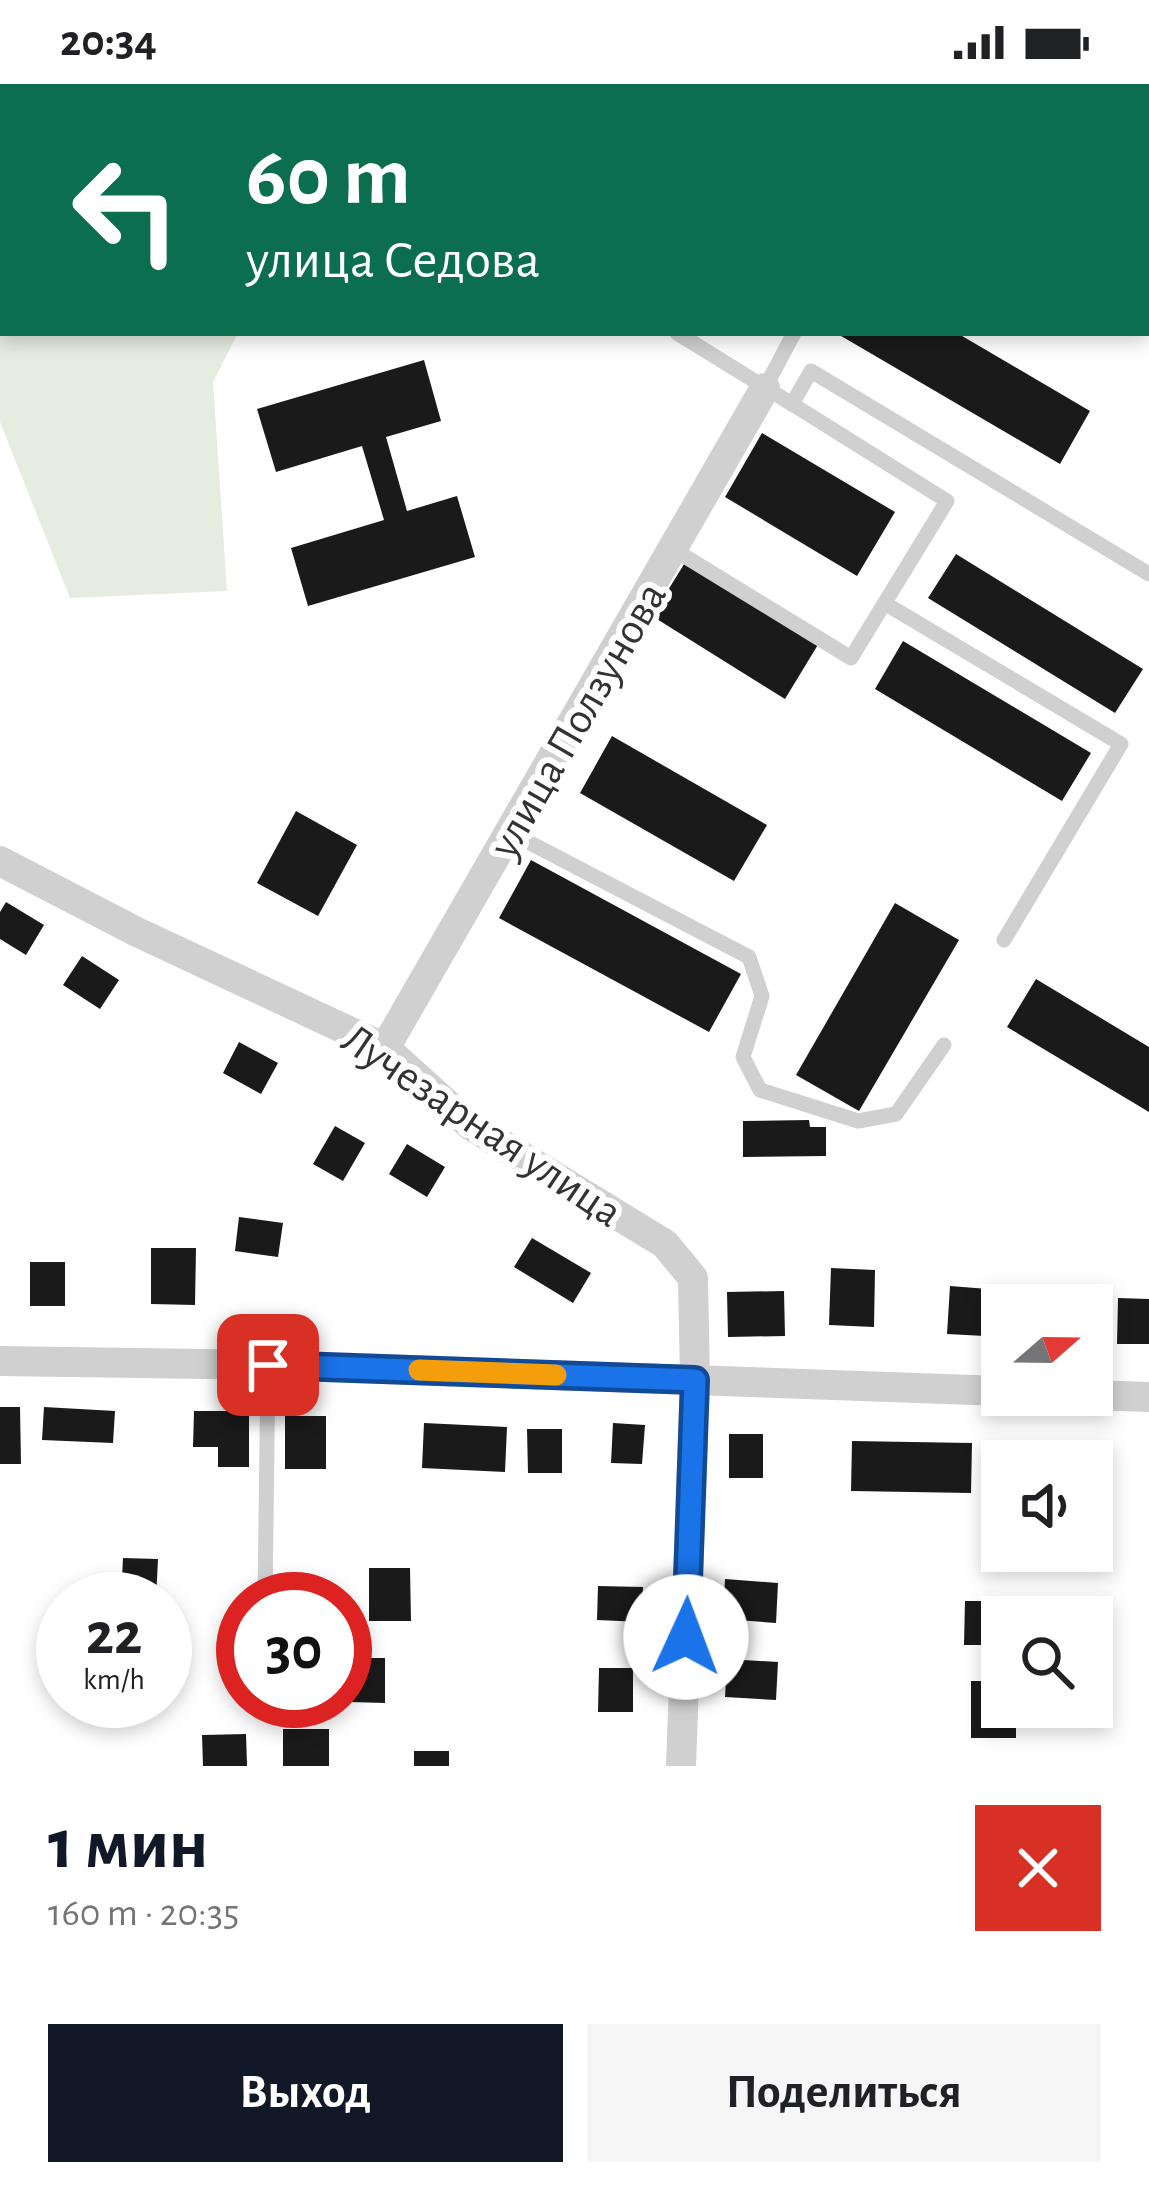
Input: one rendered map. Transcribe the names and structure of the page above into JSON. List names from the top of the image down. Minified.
{"streets":{"street":["улица Ползунова","Лучезарная улица"]},"crossings":[["улица Ползунова","Лучезарная улица"]],"north":"right","page":{"status":"20:34","turn":["60 m","улица Седова"],"speed":"22 km/h","limit":"30","heading":["1 мин","160 m · 20:35"],"buttons":["Выход","Поделиться"]}}
